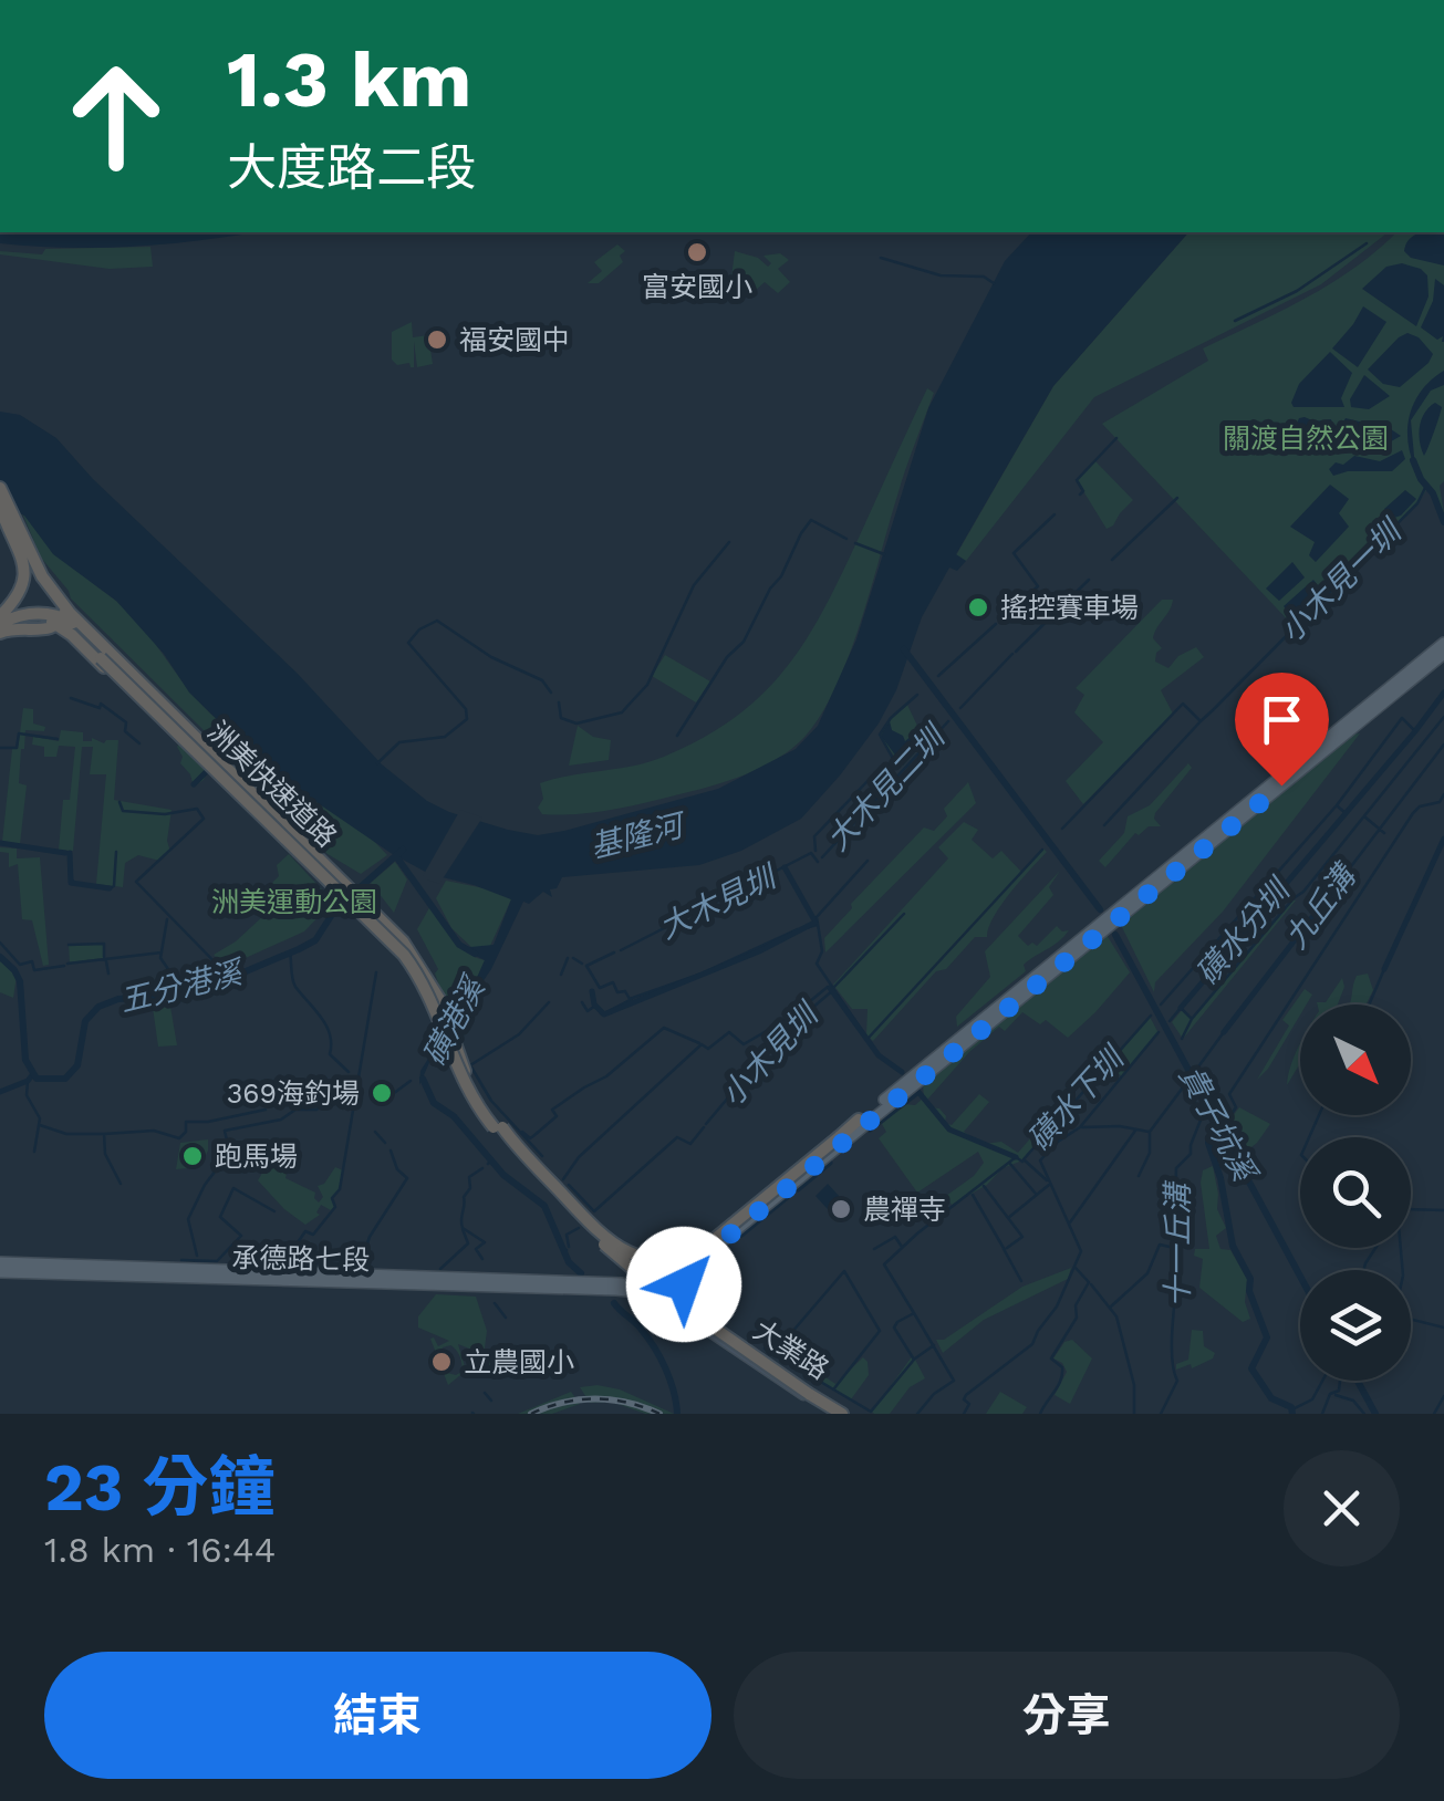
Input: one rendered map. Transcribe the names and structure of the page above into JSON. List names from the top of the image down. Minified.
{"streets":{"highway":["洲美快速道路"],"main road":["承德路七段","大業路"]},"crossings":[["承德路七段","大業路"]],"water":["小木見一圳","大木見二圳","基隆河","大木見圳","九丘溝","磺水分圳","五分港溪","磺港溪","小木見圳","磺水下圳","貴子坑溪","十一丘溝"],"parks":["關渡自然公園","洲美運動公園"],"places":["富安國小","福安國中","搖控賽車場","369海釣場","跑馬場","農禪寺","立農國小"],"north":"bottom right","page":{"turn":["1.3 km","大度路二段"],"heading":["23 分鐘","1.8 km · 16:44"],"buttons":["結束","分享"]}}
